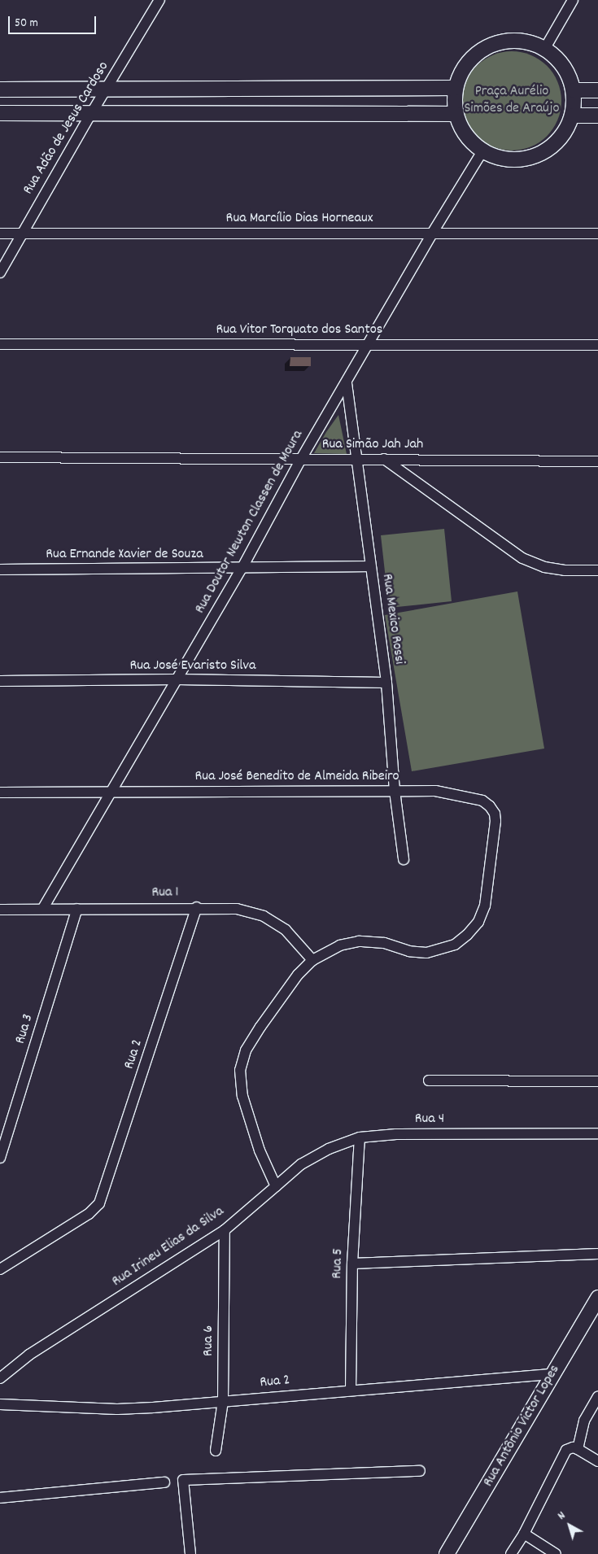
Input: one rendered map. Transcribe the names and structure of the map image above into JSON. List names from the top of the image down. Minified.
{"streets":{"main road":["Rua Antônio Victor Lopes"],"street":["Rua Adão de Jesus Cardoso","Rua Marcílio Dias Horneaux","Rua Vitor Torquato dos Santos","Rua Simão Jah Jah","Rua Doutor Newton Classen de Moura","Rua Ernande Xavier de Souza","Rua Mexico Rossi","Rua José Evaristo Silva","Rua José Benedito de Almeida Ribeiro","Rua 1","Rua 3","Rua 2","Rua 4","Rua Irineu Elias da Silva","Rua 5","Rua 6"]},"crossings":[["Rua Adão de Jesus Cardoso","Rua Marcílio Dias Horneaux"],["Rua Marcílio Dias Horneaux","Rua Doutor Newton Classen de Moura"],["Rua Vitor Torquato dos Santos","Rua Doutor Newton Classen de Moura"],["Rua Simão Jah Jah","Rua Doutor Newton Classen de Moura"],["Rua Simão Jah Jah","Rua Mexico Rossi"],["Rua Doutor Newton Classen de Moura","Rua Ernande Xavier de Souza"],["Rua Doutor Newton Classen de Moura","Rua Mexico Rossi"],["Rua Doutor Newton Classen de Moura","Rua José Evaristo Silva"],["Rua Doutor Newton Classen de Moura","Rua José Benedito de Almeida Ribeiro"],["Rua Doutor Newton Classen de Moura","Rua 1"],["Rua Ernande Xavier de Souza","Rua Mexico Rossi"],["Rua Mexico Rossi","Rua José Evaristo Silva"],["Rua Mexico Rossi","Rua José Benedito de Almeida Ribeiro"],["Rua José Benedito de Almeida Ribeiro","Rua 1"],["Rua 1","Rua 3"],["Rua 1","Rua 2"],["Rua 2","Rua 5"],["Rua 2","Rua 6"],["Rua 2","Rua Antônio Victor Lopes"],["Rua 4","Rua Irineu Elias da Silva"],["Rua 4","Rua 5"],["Rua Irineu Elias da Silva","Rua 6"]],"parks":["Praça Aurélio Simões de Araújo"],"scale_bar":"50 m","north":"top left"}
